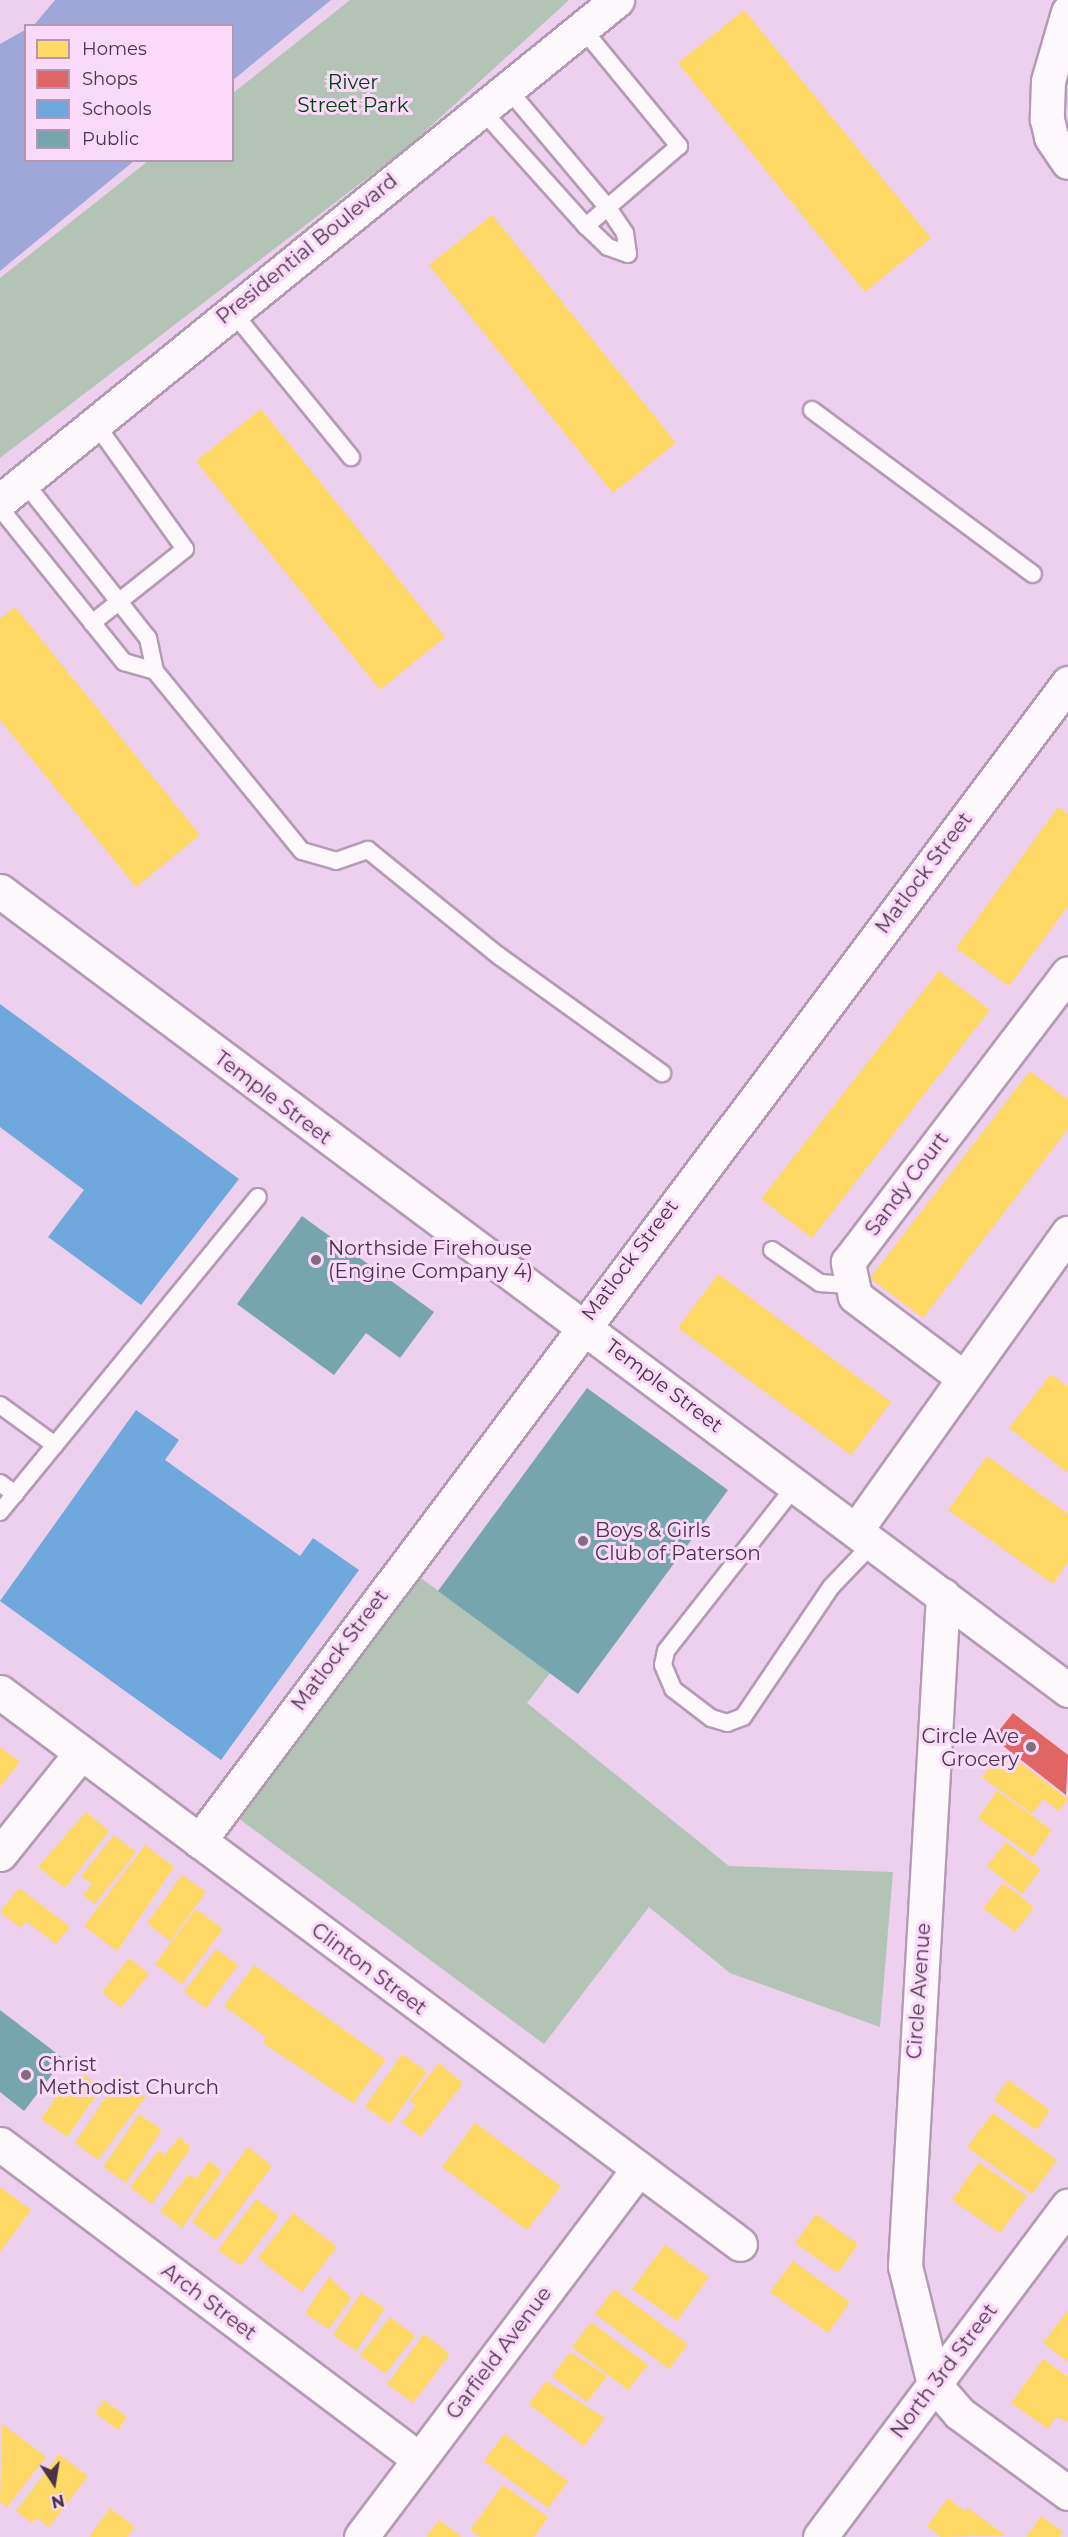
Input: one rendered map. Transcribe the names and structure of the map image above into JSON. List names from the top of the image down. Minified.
{"streets":{"street":["Presidential Boulevard","Matlock Street","Temple Street","Sandy Court","Clinton Street","Circle Avenue","Arch Street","Garfield Avenue","North 3rd Street"]},"crossings":[["Matlock Street","Temple Street"],["Matlock Street","Clinton Street"],["Temple Street","Circle Avenue"],["Clinton Street","Garfield Avenue"],["Circle Avenue","North 3rd Street"],["Arch Street","Garfield Avenue"]],"parks":["River Street Park"],"places":["Northside Firehouse (Engine Company 4)","Boys & Girls Club of Paterson","Circle Ave Grocery","Christ Methodist Church"],"legend":["Homes","Shops","Schools","Public"],"north":"bottom"}
